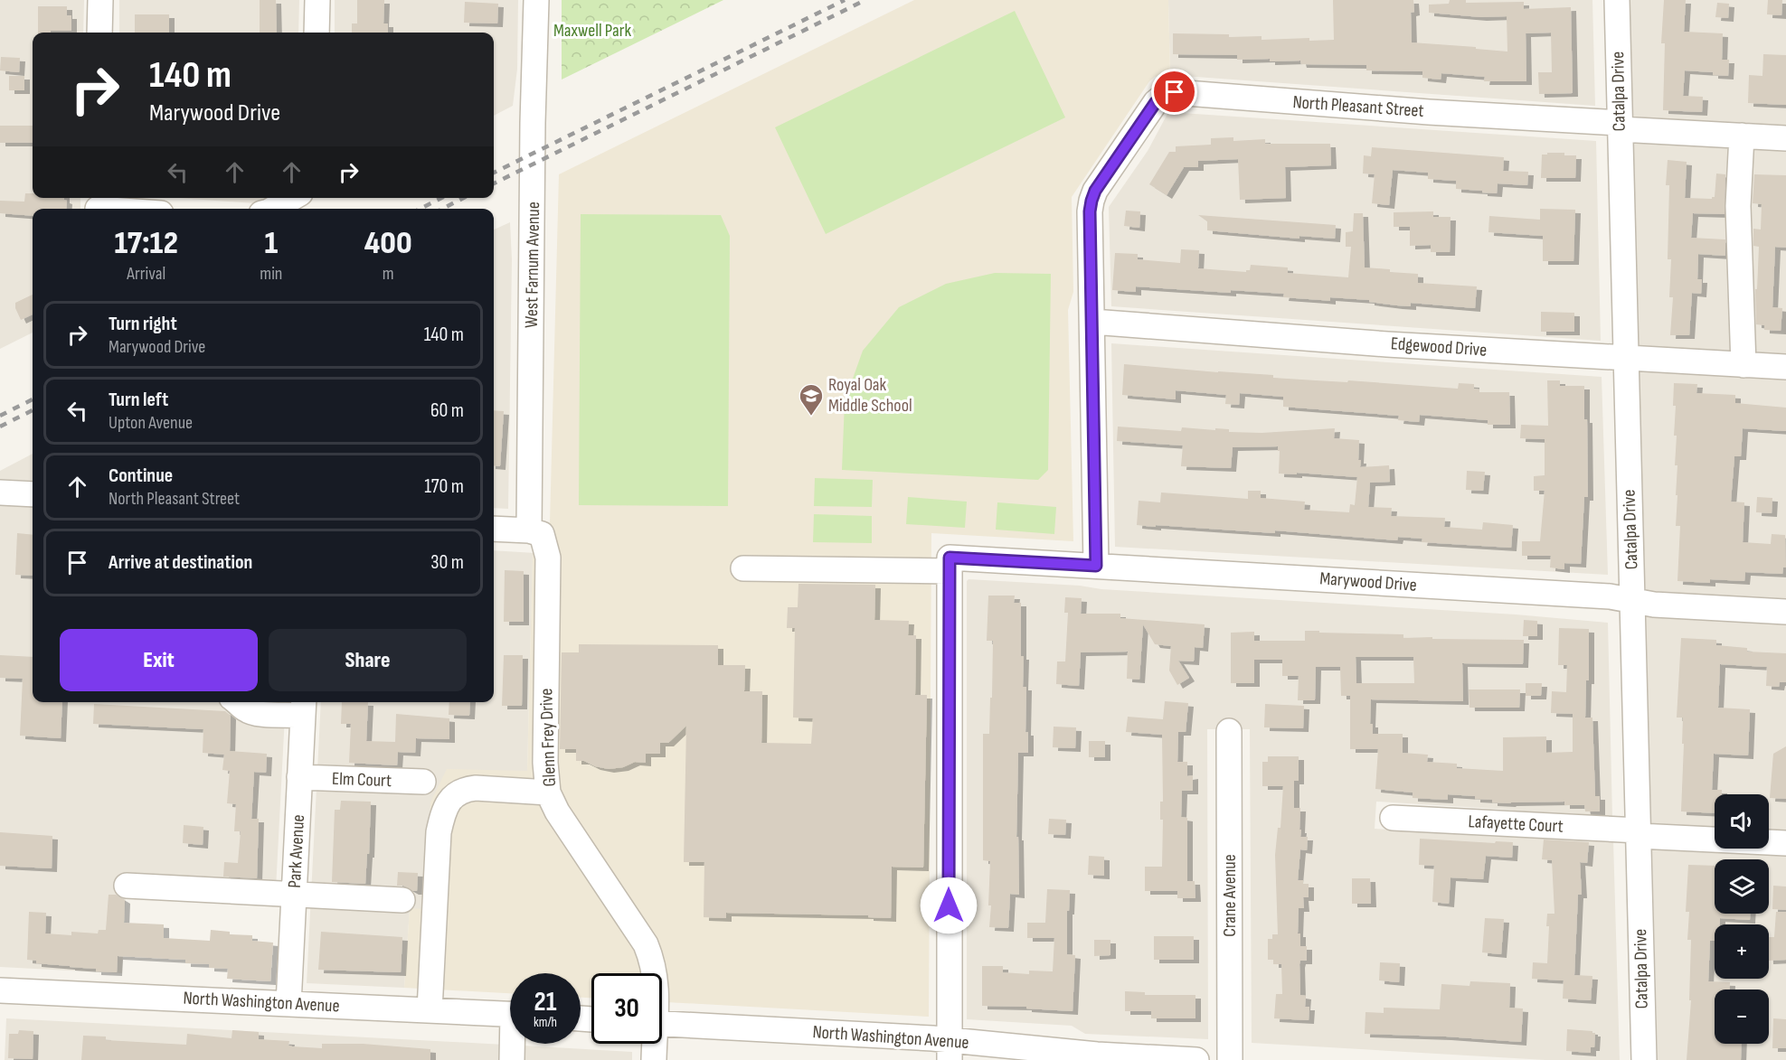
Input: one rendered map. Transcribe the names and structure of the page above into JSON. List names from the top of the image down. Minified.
{"streets":{"street":["Catalpa Drive","North Pleasant Street","West Farnum Avenue","Edgewood Drive","Marywood Drive","Glenn Frey Drive","Elm Court","Lafayette Court","Park Avenue","Crane Avenue","North Washington Avenue"]},"crossings":[["Catalpa Drive","North Pleasant Street"],["Catalpa Drive","Edgewood Drive"],["Catalpa Drive","Marywood Drive"],["Catalpa Drive","Lafayette Court"],["North Pleasant Street","Edgewood Drive"],["North Pleasant Street","Marywood Drive"],["West Farnum Avenue","Glenn Frey Drive"],["Elm Court","Park Avenue"],["Park Avenue","North Washington Avenue"]],"parks":["Maxwell Park"],"places":{"school or university":["Royal Oak Middle School"]},"page":{"turn":["140 m","Marywood Drive"],"eta":["17:12","Arrival","1","min","400","m"],"list":[{"name":"Turn right","note":"Marywood Drive","value":"140 m"},{"name":"Turn left","note":"Upton Avenue","value":"60 m"},{"name":"Continue","note":"North Pleasant Street","value":"170 m"},{"name":"Arrive at destination","value":"30 m"}],"buttons":["Exit","Share"],"map_buttons":["+","−"],"speed":"21 km/h","limit":"30"}}
